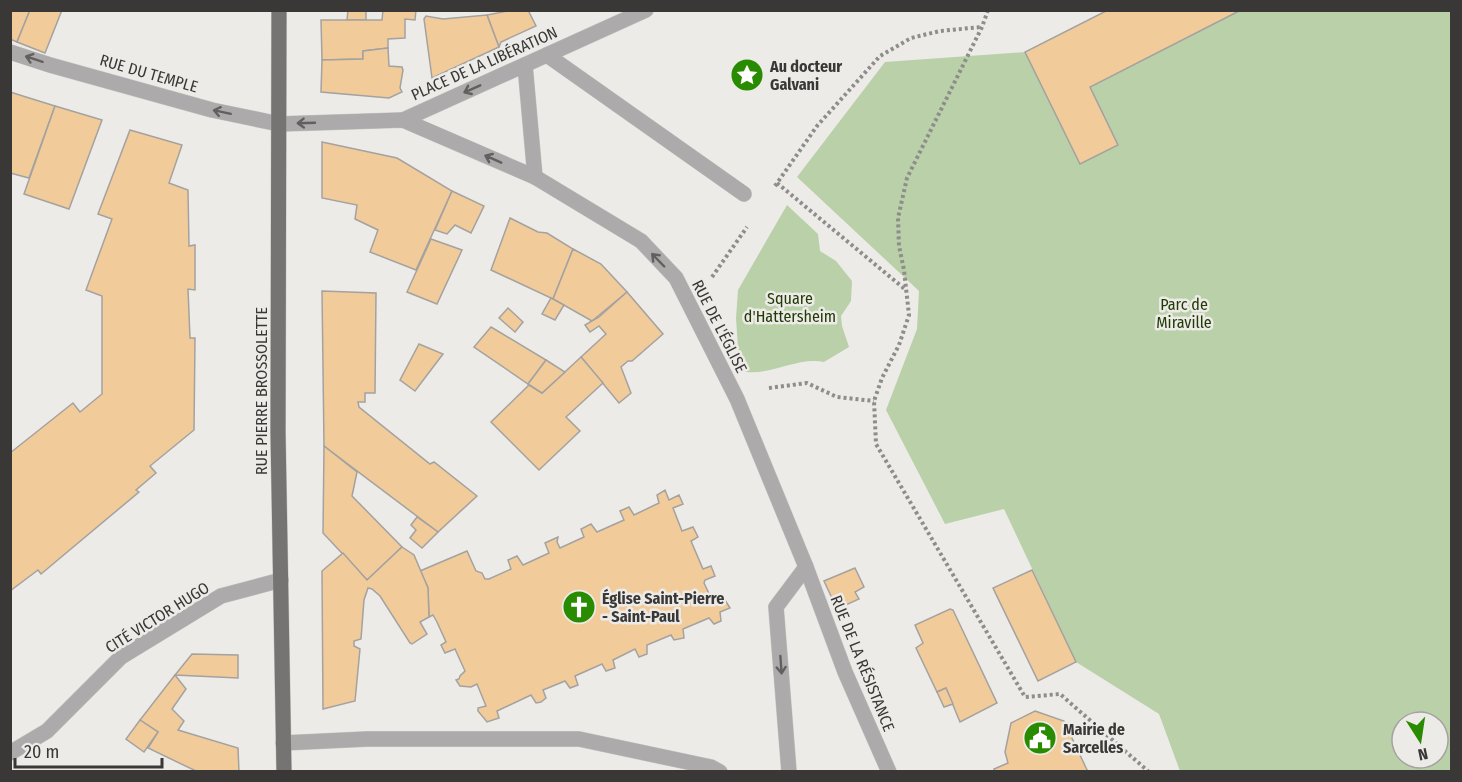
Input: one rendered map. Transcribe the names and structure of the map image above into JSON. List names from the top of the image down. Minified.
{"streets":{"main road":["RUE PIERRE BROSSOLETTE"],"street":["PLACE DE LA LIBÉRATION","RUE DU TEMPLE","RUE DE L'ÉGLISE","CITÉ VICTOR HUGO","RUE DE LA RÉSISTANCE"]},"crossings":[["PLACE DE LA LIBÉRATION","RUE DE L'ÉGLISE"],["RUE DU TEMPLE","RUE DE L'ÉGLISE"],["RUE DU TEMPLE","RUE PIERRE BROSSOLETTE"],["RUE DE L'ÉGLISE","RUE PIERRE BROSSOLETTE"],["RUE DE L'ÉGLISE","RUE DE LA RÉSISTANCE"],["RUE PIERRE BROSSOLETTE","CITÉ VICTOR HUGO"]],"one_way":["PLACE DE LA LIBÉRATION","RUE DU TEMPLE"],"parks":["Square d'Hattersheim","Parc de Miraville"],"places":{"place":["Au docteur Galvani"],"church":["Église Saint-Pierre - Saint-Paul"],"public building":["Mairie de Sarcelles"]},"scale_bar":"20 m","north":"bottom"}
